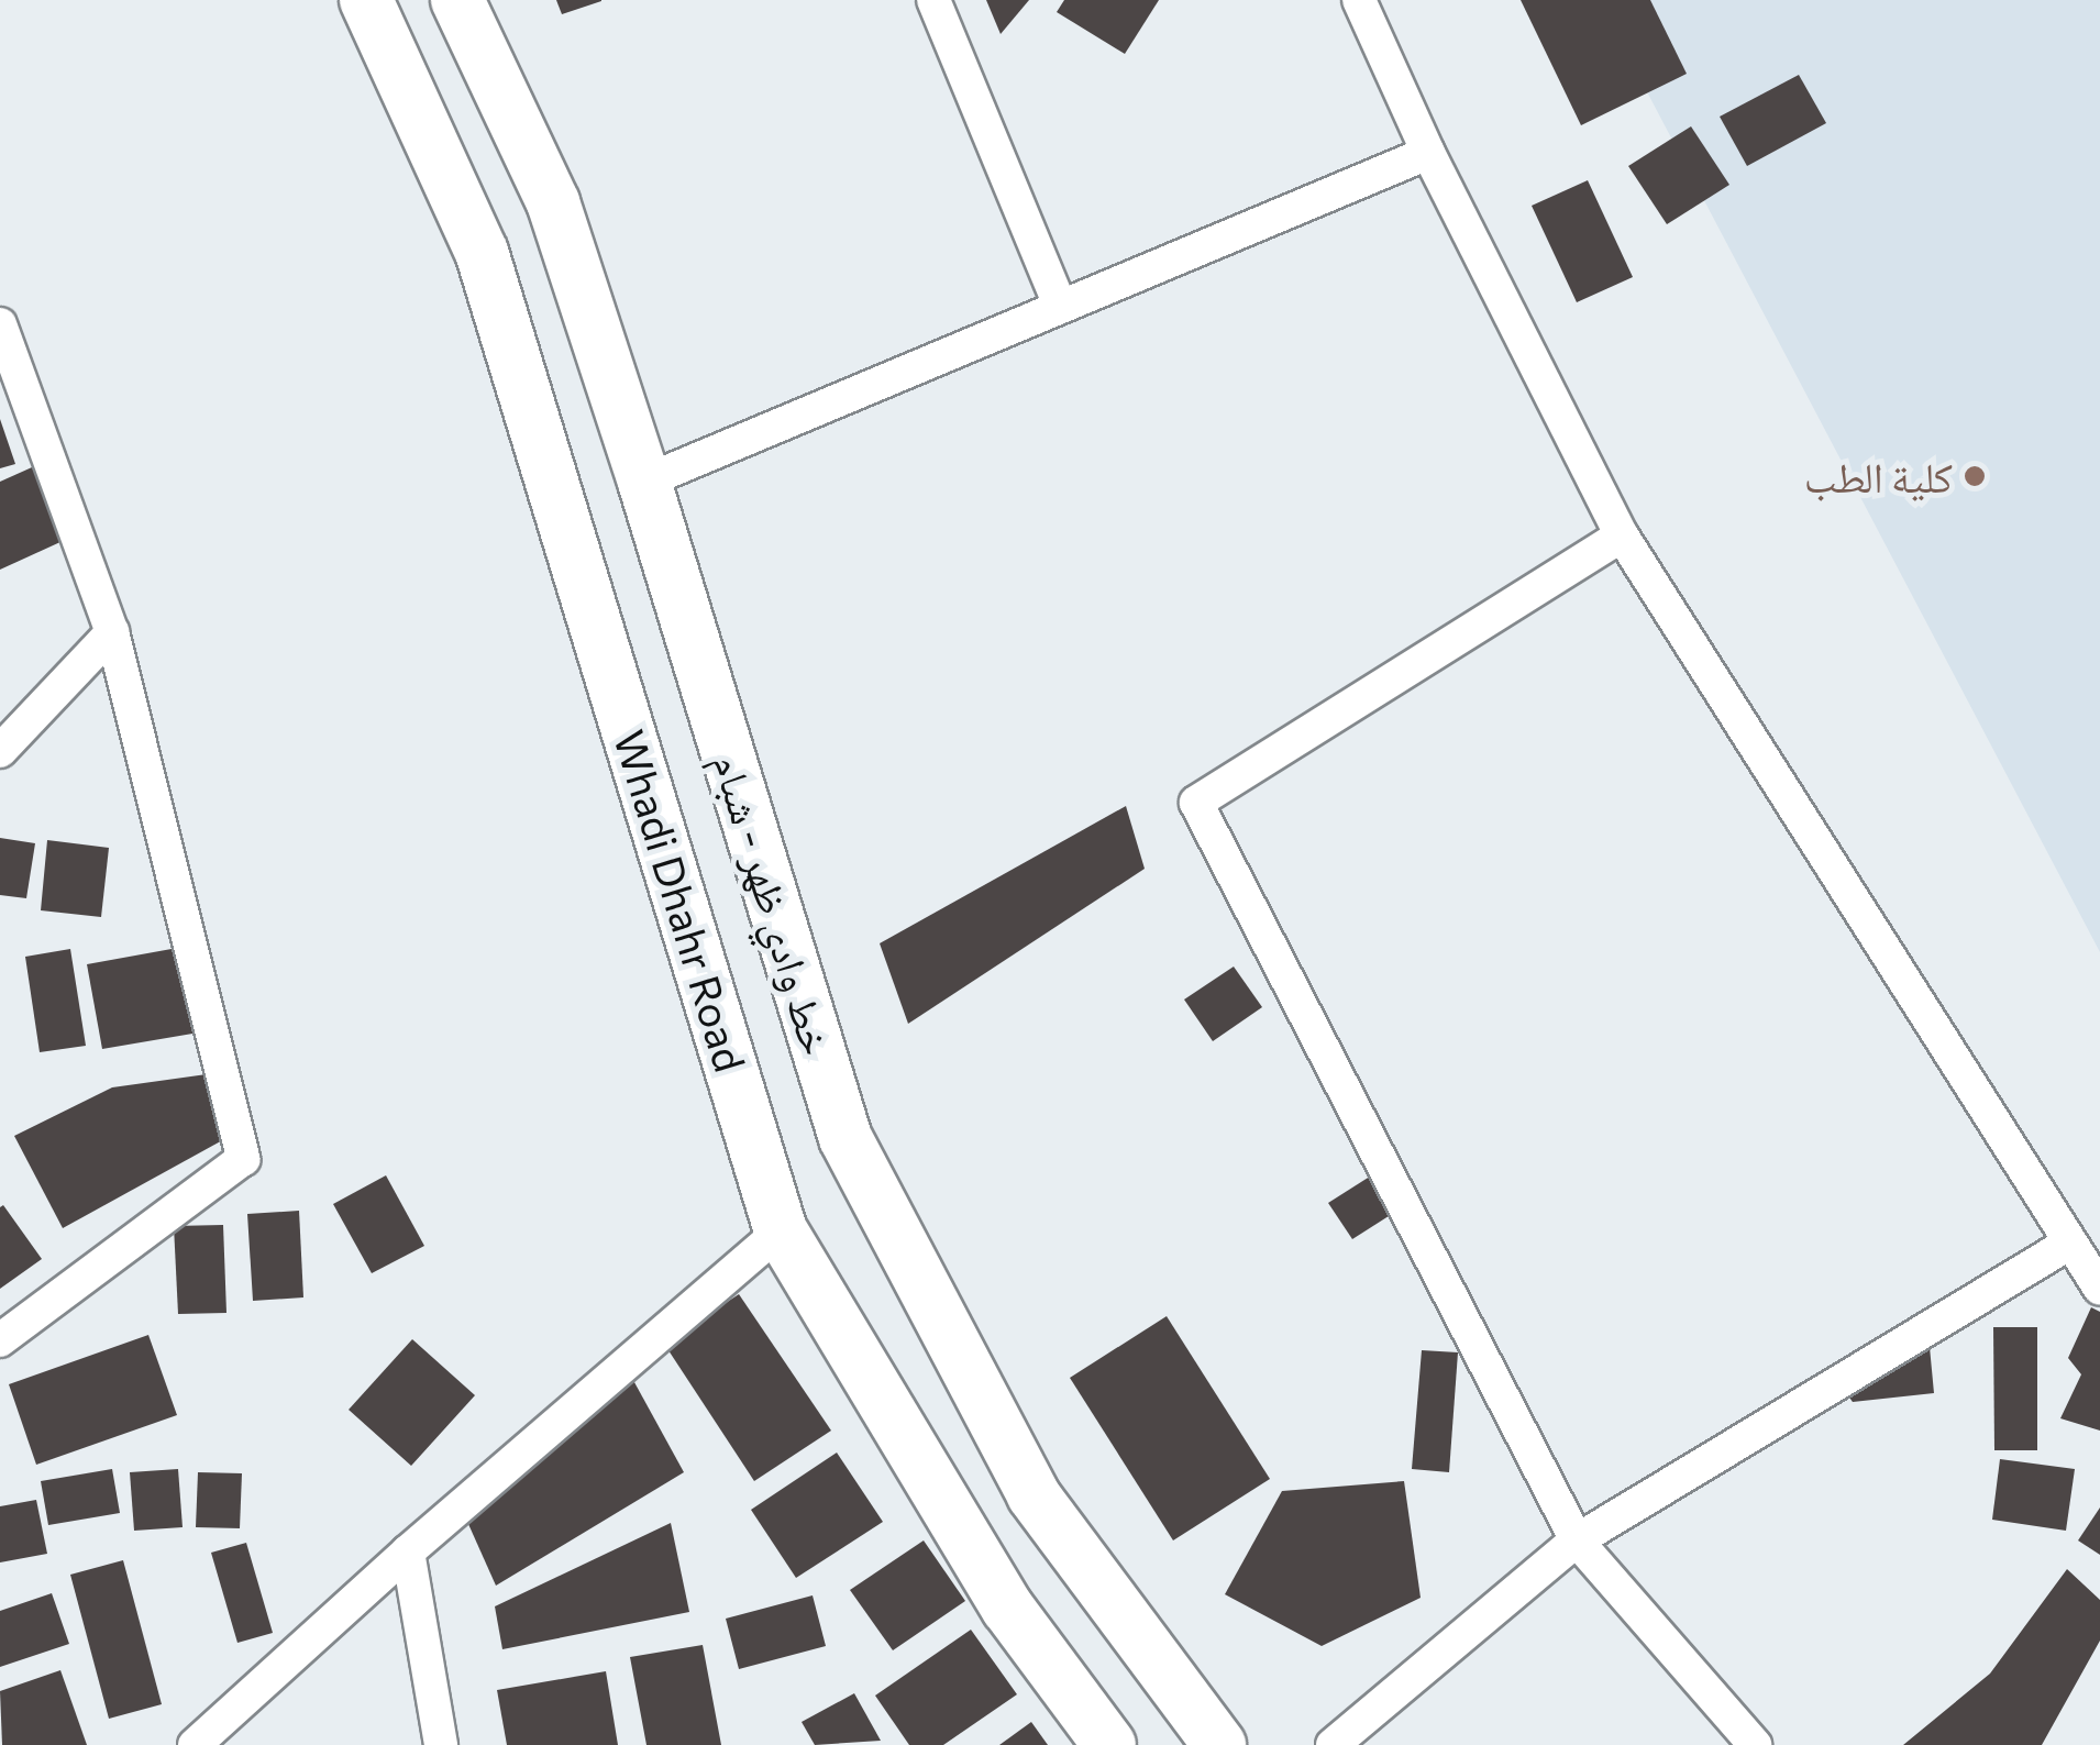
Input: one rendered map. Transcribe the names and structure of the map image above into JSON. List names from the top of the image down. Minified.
{"streets":{"main road":["Whadi Dhahr Road","خط وادي ظهر - شبام"]},"places":["كلية الطب"]}
